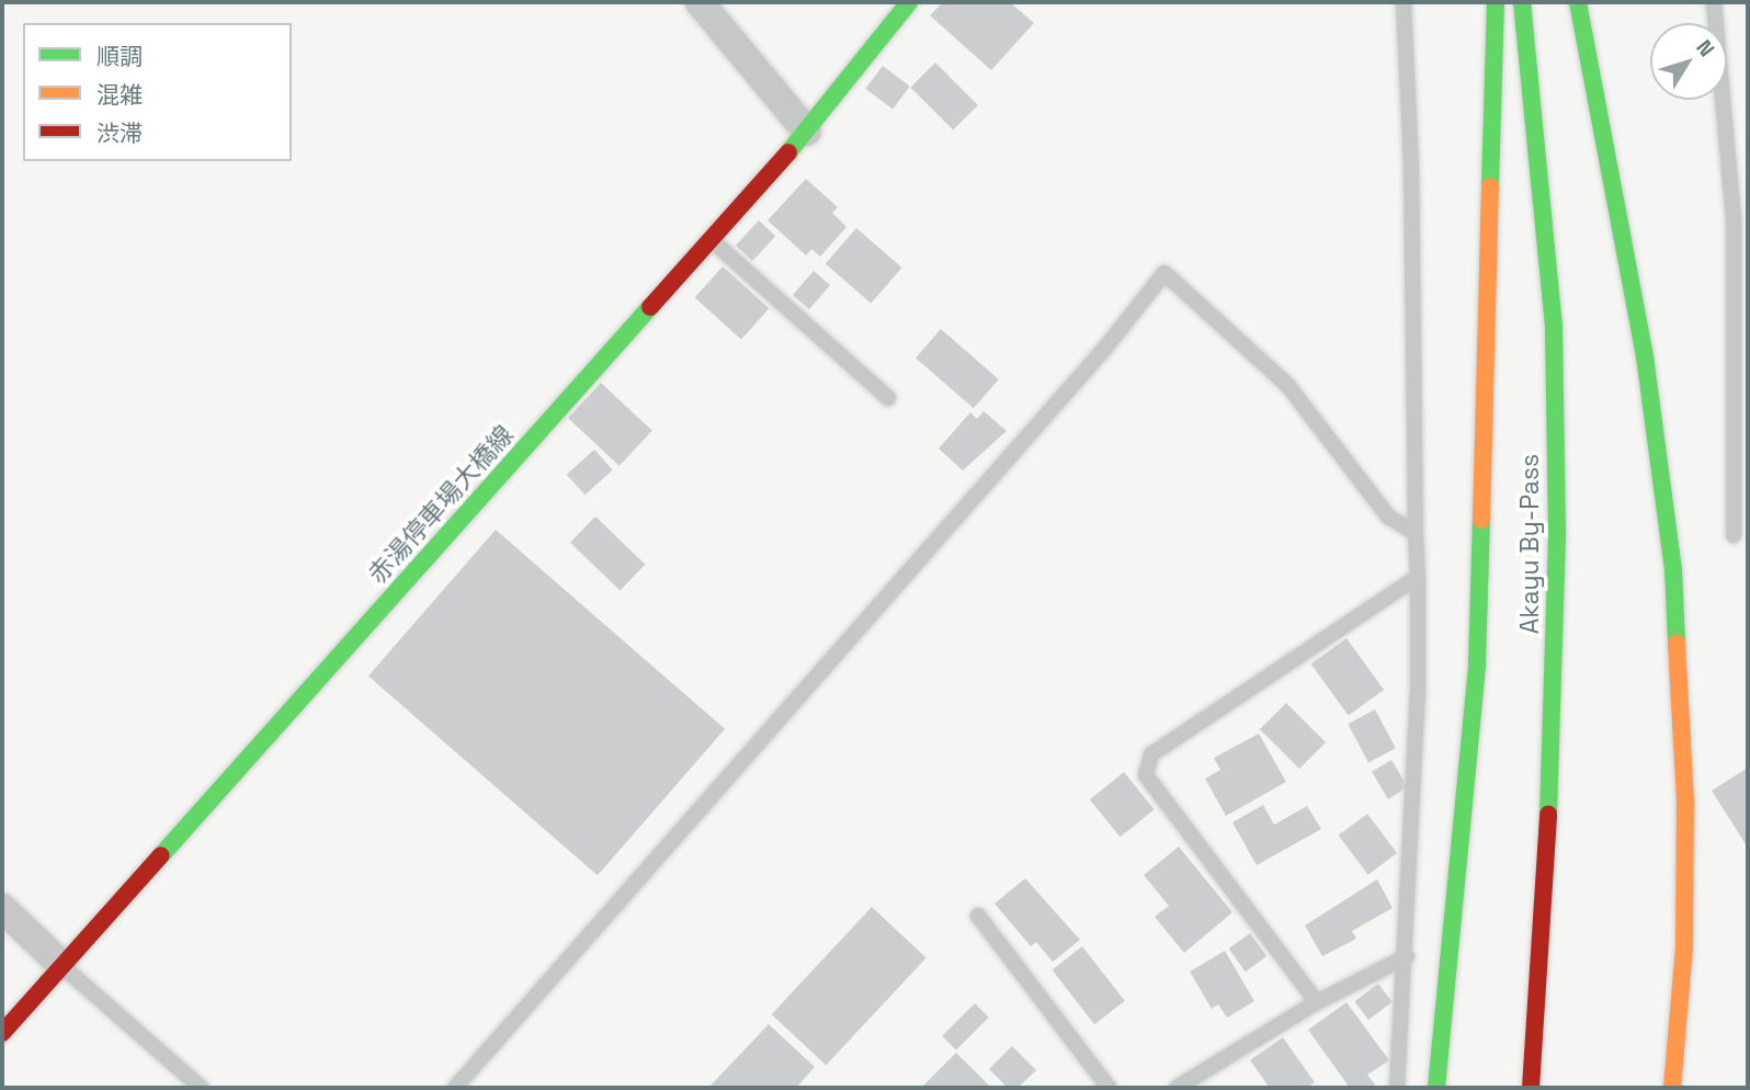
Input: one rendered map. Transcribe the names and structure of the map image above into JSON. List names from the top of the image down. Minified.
{"streets":{"main road":["赤湯停車場大橋線","Akayu By-Pass"]},"legend":["順調","混雑","渋滞"],"north":"top right"}
